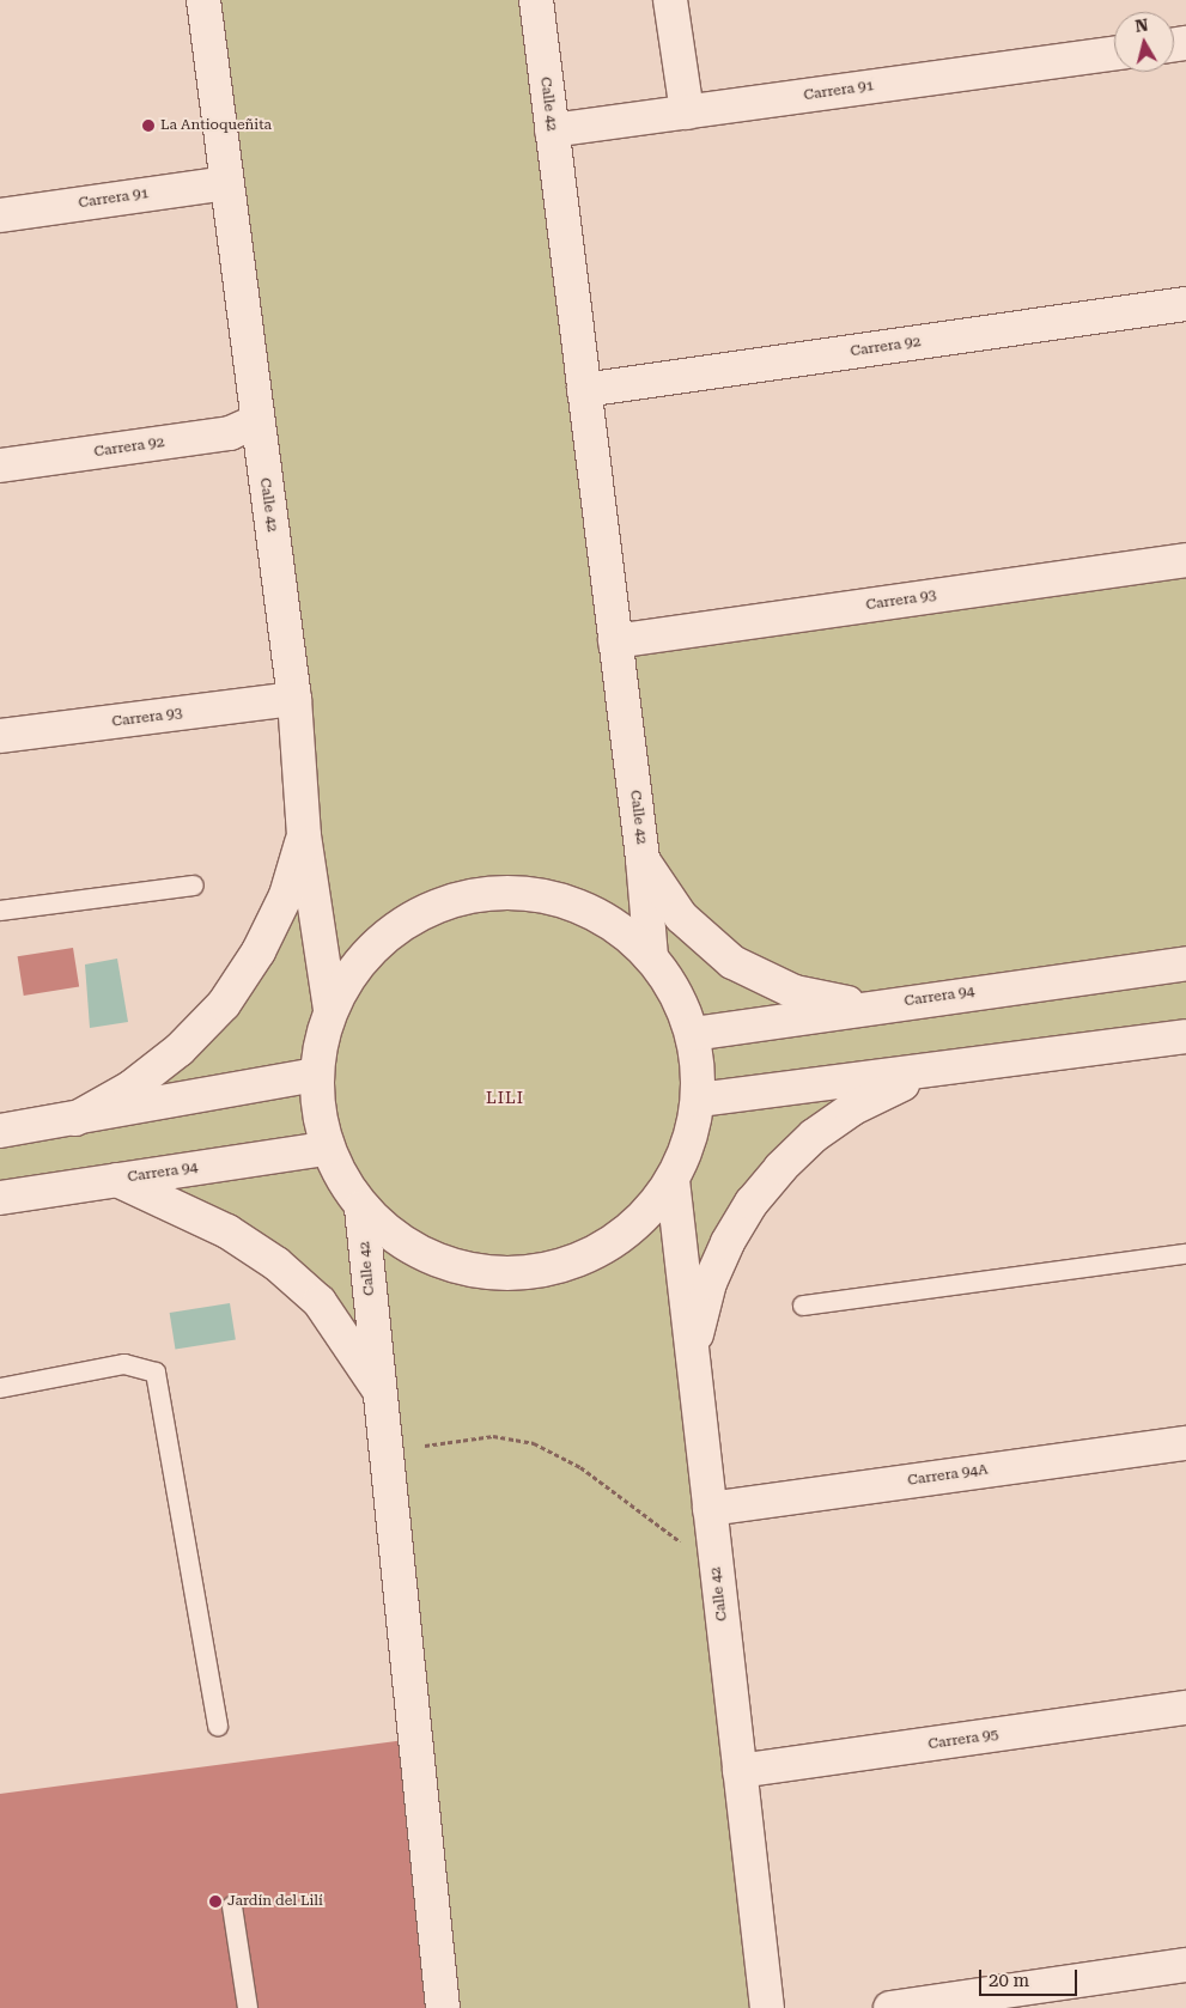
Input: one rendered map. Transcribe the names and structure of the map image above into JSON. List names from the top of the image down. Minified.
{"streets":{"street":["Carrera 91","Calle 42","Carrera 92","Carrera 93","Carrera 94","Carrera 94A","Carrera 95"]},"crossings":[["Carrera 91","Calle 42"],["Calle 42","Carrera 92"],["Calle 42","Carrera 93"],["Calle 42","Carrera 94A"],["Calle 42","Carrera 95"]],"districts":["LILI"],"places":["La Antioqueñita","Jardín del Lilí"],"scale_bar":"20 m","north":"top"}
